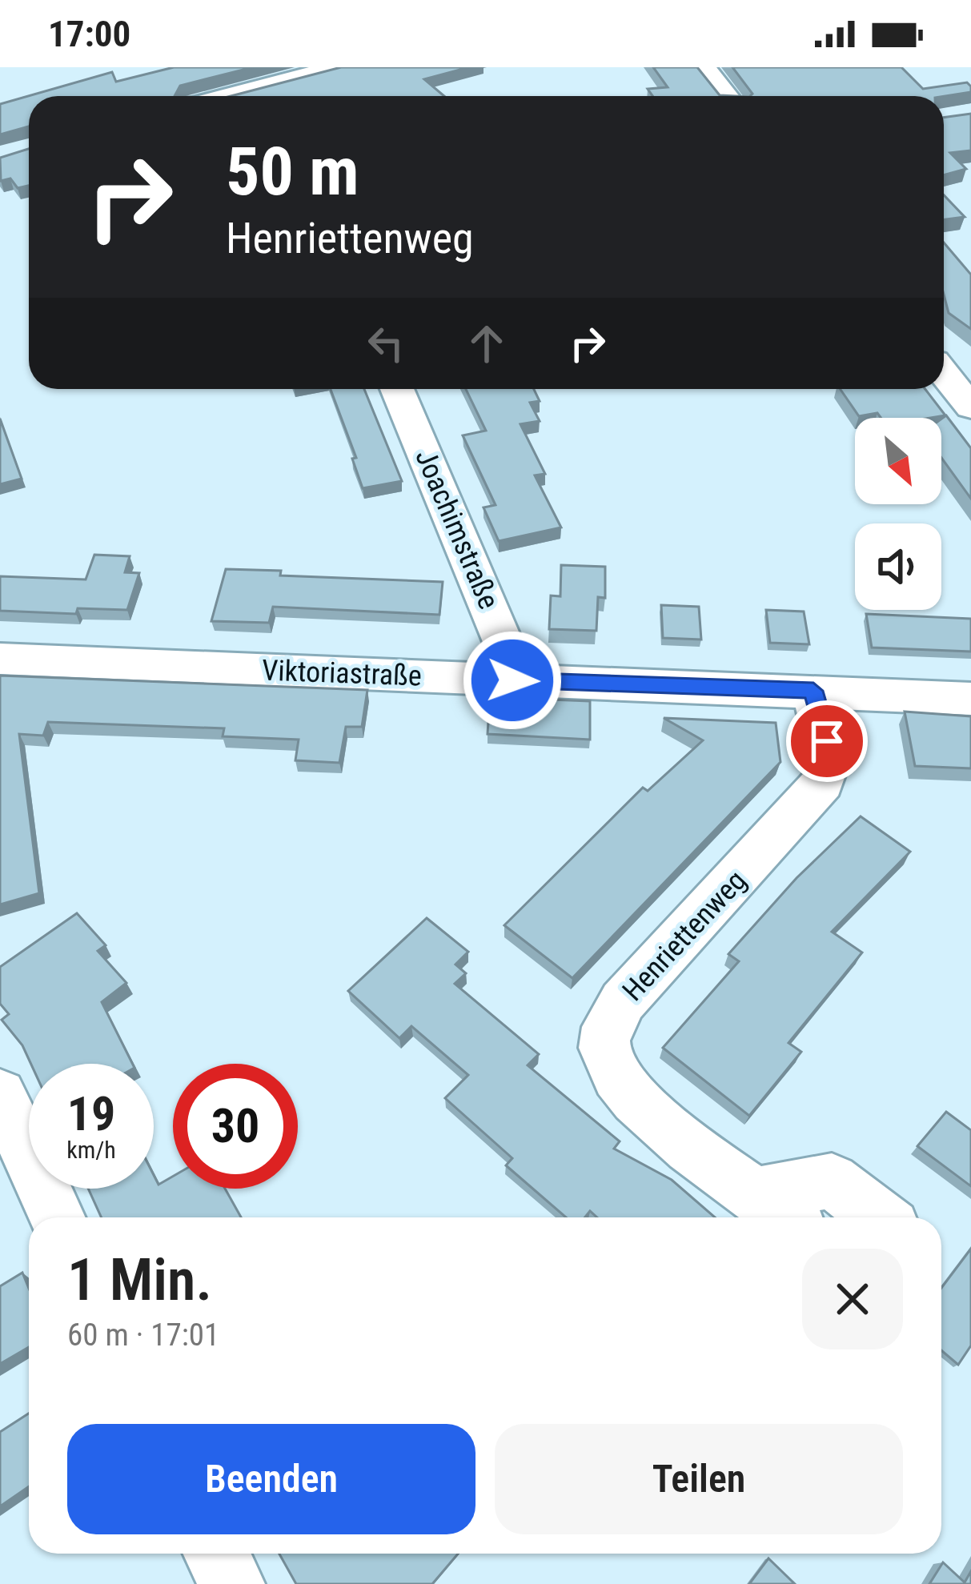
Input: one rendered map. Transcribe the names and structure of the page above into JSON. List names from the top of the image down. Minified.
{"streets":{"street":["Joachimstraße","Viktoriastraße","Henriettenweg"]},"crossings":[["Joachimstraße","Viktoriastraße"],["Viktoriastraße","Henriettenweg"]],"north":"bottom right","page":{"status":"17:00","turn":["50 m","Henriettenweg"],"speed":"19 km/h","limit":"30","heading":["1 Min.","60 m · 17:01"],"buttons":["Beenden","Teilen"]}}
